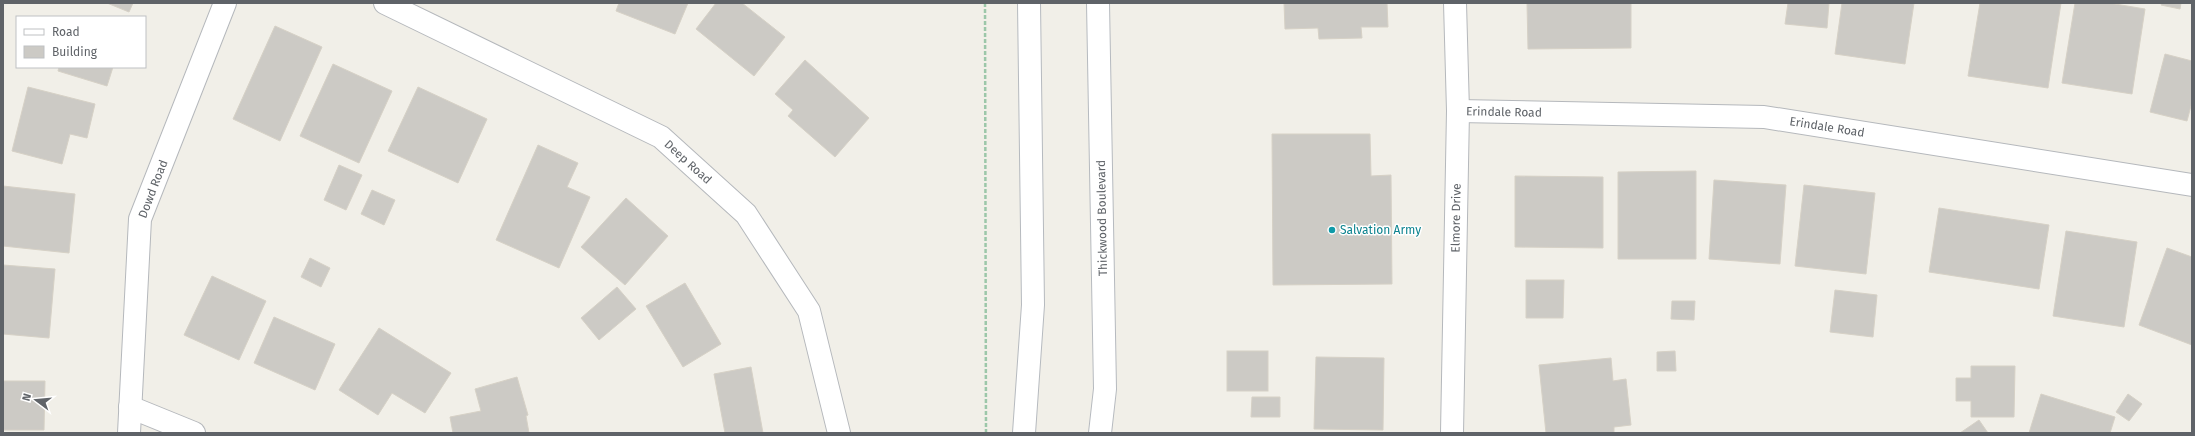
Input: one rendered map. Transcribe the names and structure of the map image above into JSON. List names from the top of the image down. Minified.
{"streets":{"street":["Erindale Road","Deep Road","Dowd Road","Thickwood Boulevard","Elmore Drive"]},"crossings":[["Erindale Road","Elmore Drive"]],"places":["Salvation Army"],"legend":["Road","Building"],"north":"left"}
